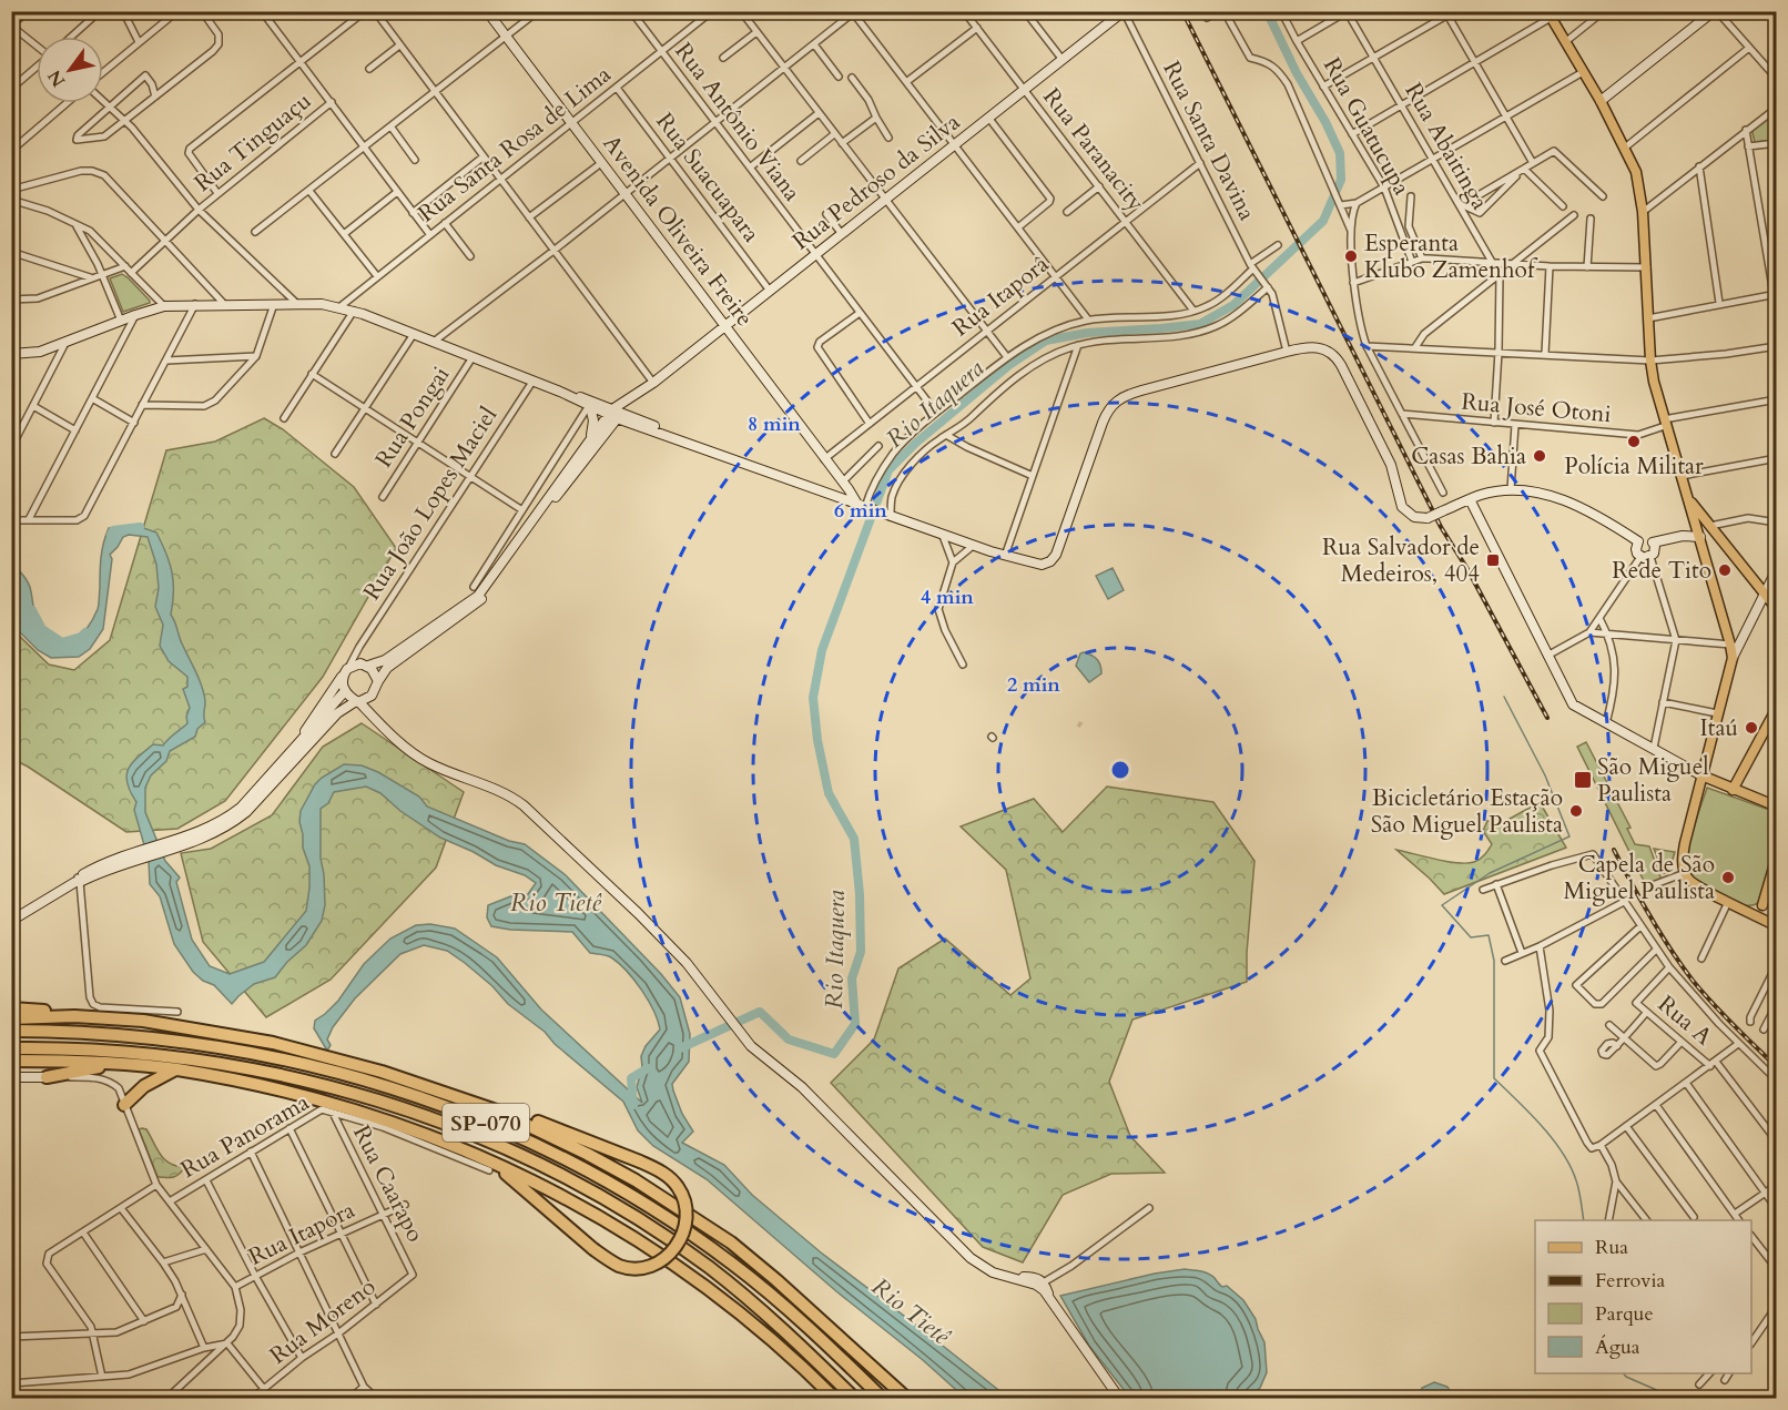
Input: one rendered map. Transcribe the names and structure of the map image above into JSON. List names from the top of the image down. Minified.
{"streets":{"highway":["SP-070"],"main road":["Rua Pedroso da Silva","Avenida Oliveira Freire"],"street":["Rua Antônio Viana","Rua Guatucupa","Rua Santa Davina","Rua Tinguaçu","Rua Santa Rosa de Lima","Rua Abaitinga","Rua Paranacity","Rua Suacuapara","Rua Itaporâ","Rua José Otoni","Rua Pongai","Rua João Lopes Maciel","Rua A","Rua Panorama","Rua Caarapo","Rua Itapora","Rua Moreno"]},"crossings":[["Rua Antônio Viana","Rua Santa Rosa de Lima"],["Rua Antônio Viana","Rua Pedroso da Silva"],["Rua Antônio Viana","Rua Itaporâ"],["Rua Santa Davina","Rua Pedroso da Silva"],["Rua Santa Davina","Rua Itaporâ"],["Rua Santa Rosa de Lima","Rua Suacuapara"],["Rua Santa Rosa de Lima","Avenida Oliveira Freire"],["Rua Abaitinga","Rua José Otoni"],["Rua Paranacity","Rua Pedroso da Silva"],["Rua Paranacity","Rua Itaporâ"],["Rua Suacuapara","Rua Pedroso da Silva"],["Rua Pedroso da Silva","Avenida Oliveira Freire"],["Avenida Oliveira Freire","Rua Itaporâ"],["Rua Panorama","Rua Caarapo"],["Rua Caarapo","Rua Itapora"],["Rua Caarapo","Rua Moreno"]],"water":["Rio Itaquera","Rio Tietê"],"places":{"other":["Esperanta Klubo Zamenhof","Polícia Militar","Casas Bahia","Rede Tito","Itaú","Bicicletário Estação São Miguel Paulista","Capela de São Miguel Paulista"],"transit":["Rua Salvador de Medeiros, 404","São Miguel Paulista"]},"legend":["Rua","Ferrovia","Parque","Água"],"north":"bottom left","rings":["8 min","6 min","4 min","2 min"]}
